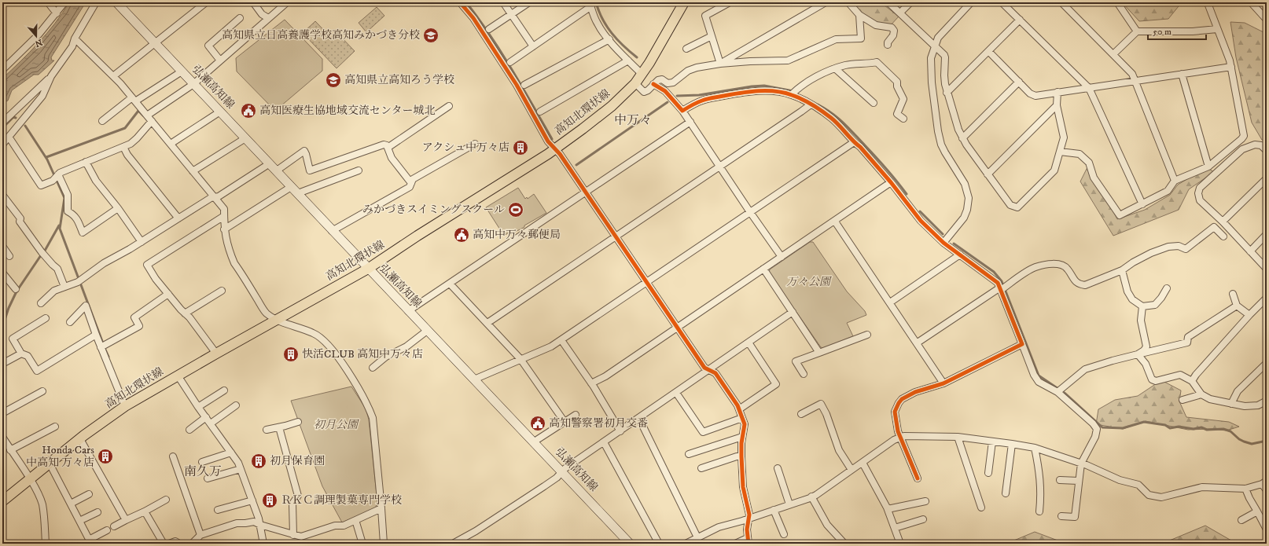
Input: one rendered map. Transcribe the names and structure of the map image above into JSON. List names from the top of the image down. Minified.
{"streets":{"main road":["弘瀬高知線","高知北環状線"]},"crossings":[["弘瀬高知線","高知北環状線"]],"districts":["中万々","南久万"],"parks":["万々公園","初月公園"],"places":{"school or university":["高知県立日高養護学校高知みかづき分校","高知県立高知ろう学校"],"public building":["高知医療生協地域交流センター城北","高知中万々郵便局","高知警察署初月交番"],"building":["アクシュ中万々店","快活CLUB 高知中万々店","Honda Cars 中高知 万々店","初月保育園","ＲＫＣ調理製菓専門学校"],"sports":["みかづきスイミングスクール"]},"scale_bar":"50 m","north":"bottom"}
